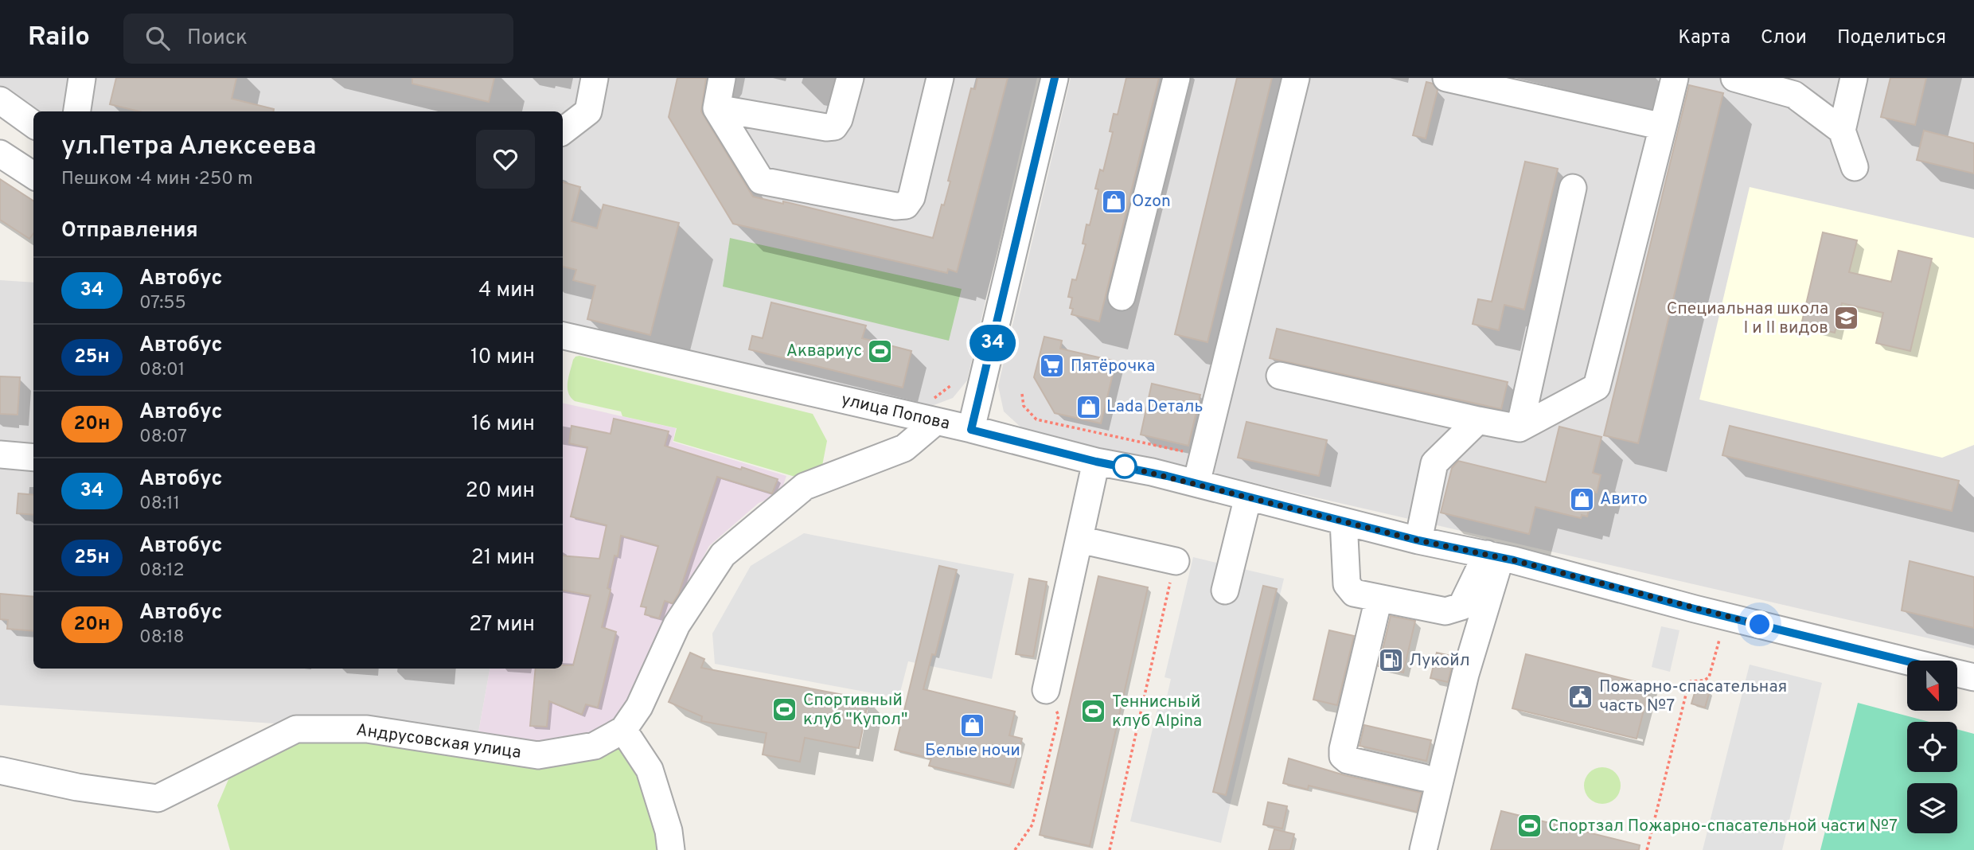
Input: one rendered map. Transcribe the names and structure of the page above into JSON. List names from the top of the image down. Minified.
{"streets":{"street":["улица Попова","Андрусовская улица"]},"places":{"shop":["Ozon","Lada Dеталь","Авито","Белые ночи"],"school or university":["Специальная школа I и II видов"],"sports":["Аквариус","Спортивный клуб \"Купол\"","Теннисный клуб Alpina","Спортзал Пожарно-спасательной части №7"],"supermarket":["Пятёрочка"],"fuel station":["Лукойл"],"public building":["Пожарно-спасательная часть №7"]},"lines":["bus line 34"],"north":"bottom","page":{"header":"Railo","search":"Поиск","nav":["Карта","Слои","Поделиться"],"on_map":"34","heading":[["ул.Петра Алексеева","Пешком · 4 мин · 250 m"],"Отправления"],"list":[{"mark":"34","name":"Автобус","note":"07:55","value":"4 мин"},{"mark":"25н","name":"Автобус","note":"08:01","value":"10 мин"},{"mark":"20н","name":"Автобус","note":"08:07","value":"16 мин"},{"mark":"34","name":"Автобус","note":"08:11","value":"20 мин"},{"mark":"25н","name":"Автобус","note":"08:12","value":"21 мин"},{"mark":"20н","name":"Автобус","note":"08:18","value":"27 мин"}]}}
